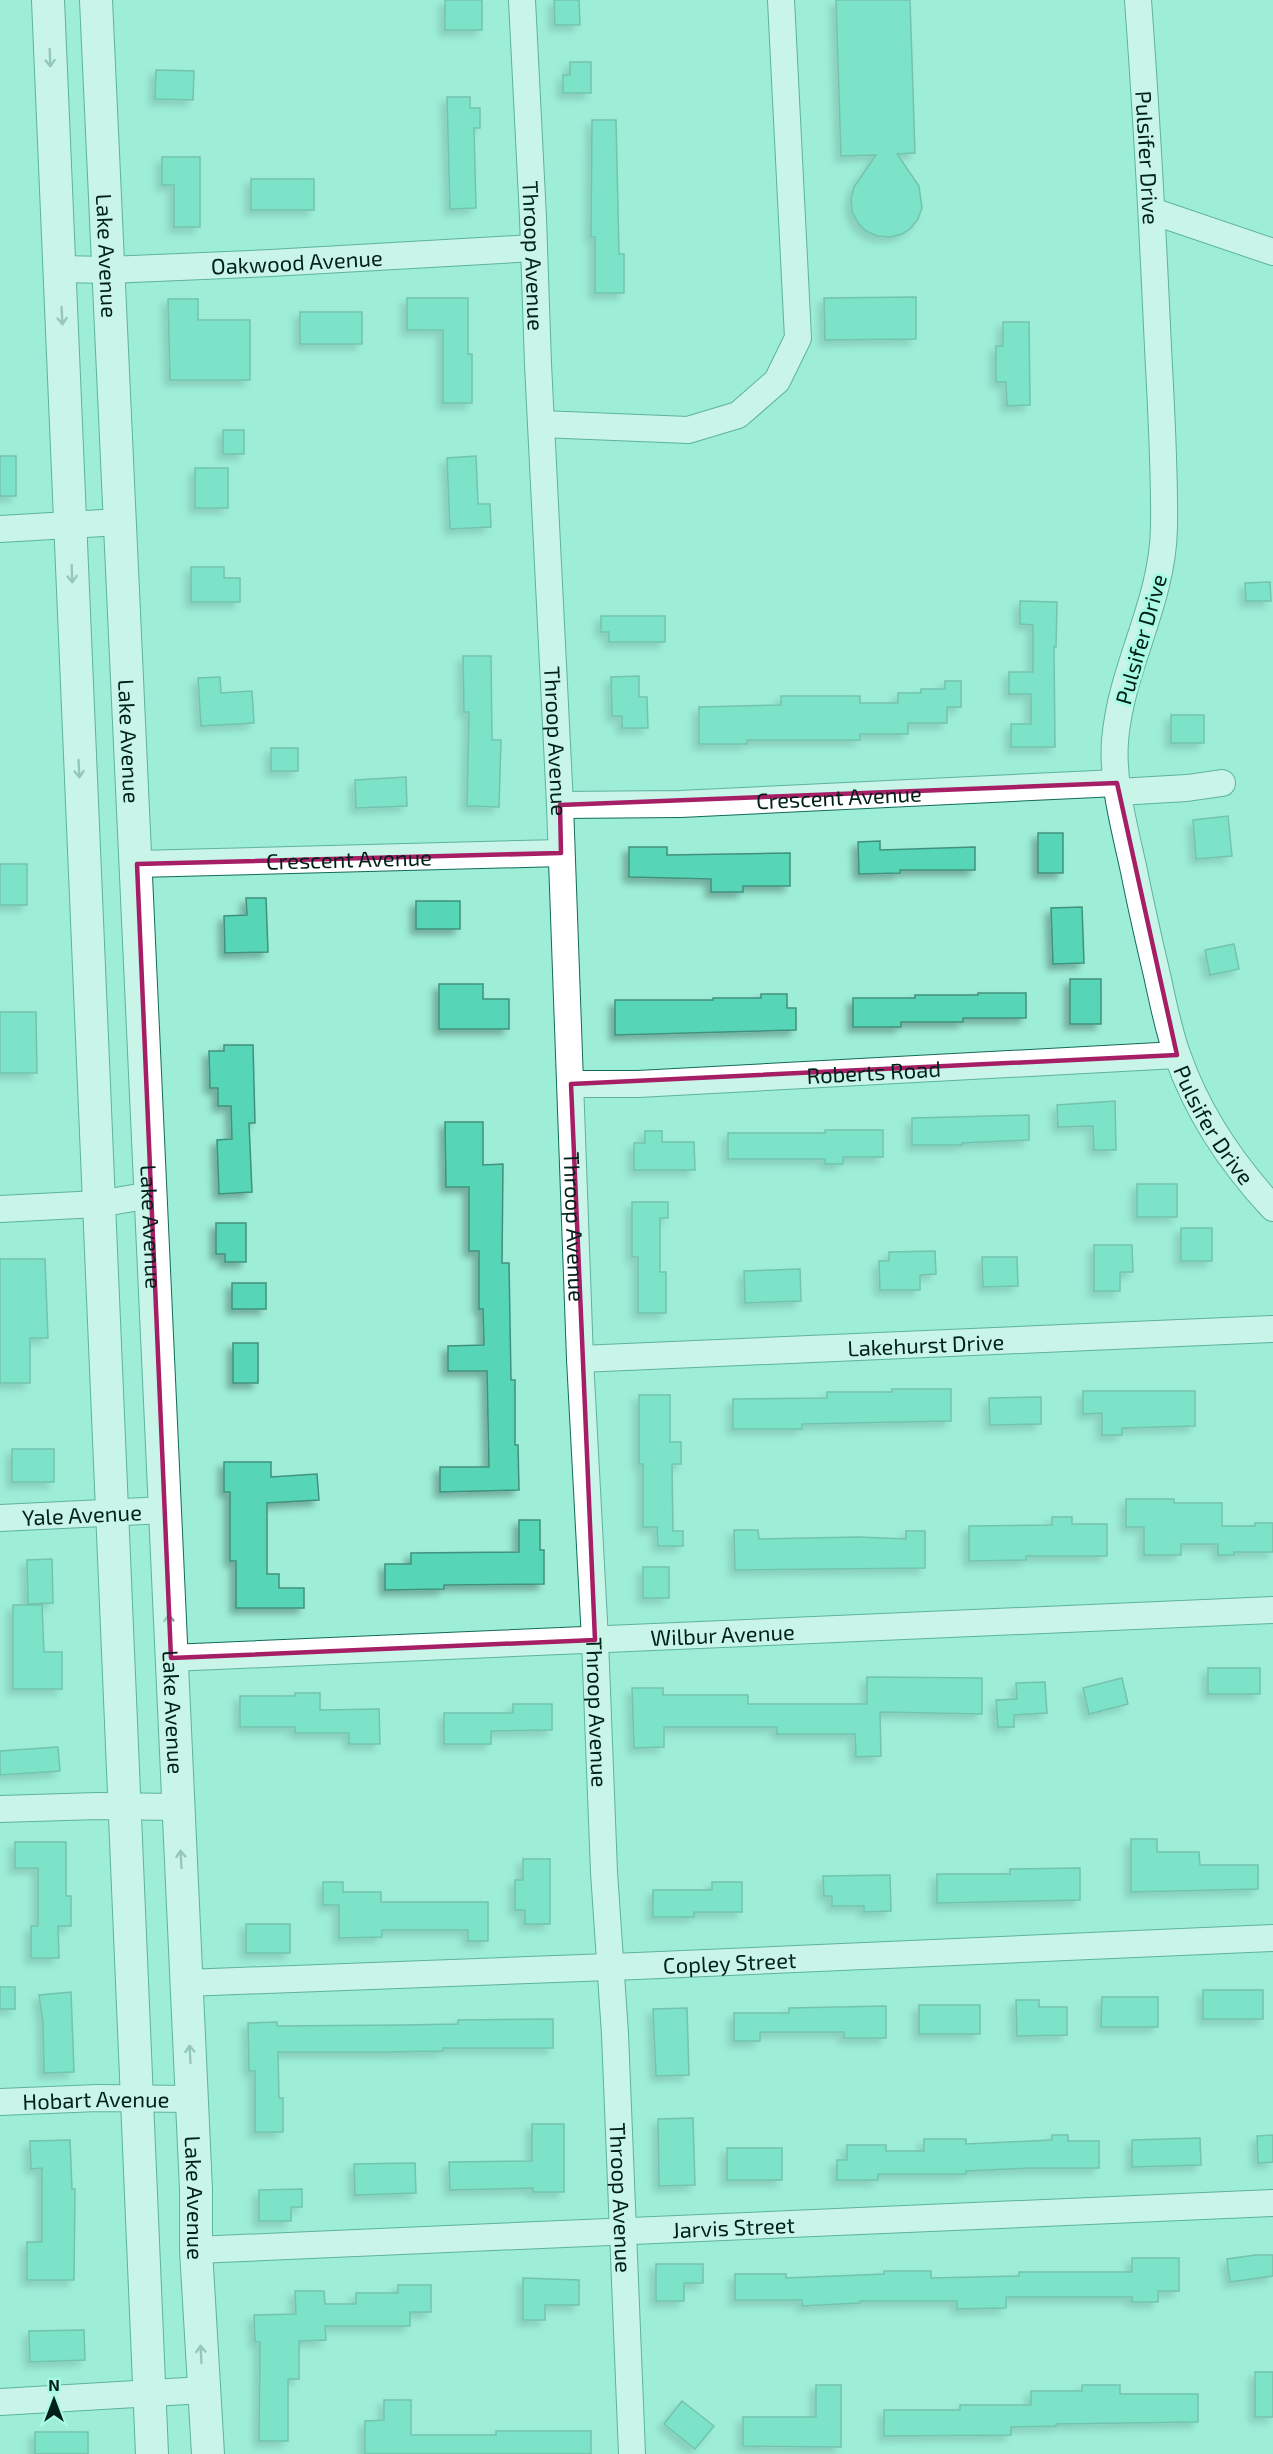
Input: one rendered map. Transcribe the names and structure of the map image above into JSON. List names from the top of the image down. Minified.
{"streets":{"main road":["Lake Avenue"],"street":["Pulsifer Drive","Throop Avenue","Oakwood Avenue","Crescent Avenue","Roberts Road","Lakehurst Drive","Yale Avenue","Wilbur Avenue","Copley Street","Hobart Avenue","Jarvis Street"]},"crossings":[["Pulsifer Drive","Crescent Avenue"],["Pulsifer Drive","Roberts Road"],["Lake Avenue","Oakwood Avenue"],["Lake Avenue","Crescent Avenue"],["Lake Avenue","Yale Avenue"],["Lake Avenue","Wilbur Avenue"],["Lake Avenue","Copley Street"],["Lake Avenue","Hobart Avenue"],["Lake Avenue","Jarvis Street"],["Throop Avenue","Oakwood Avenue"],["Throop Avenue","Crescent Avenue"],["Throop Avenue","Roberts Road"],["Throop Avenue","Lakehurst Drive"],["Throop Avenue","Wilbur Avenue"],["Throop Avenue","Copley Street"],["Throop Avenue","Jarvis Street"]],"north":"top"}
